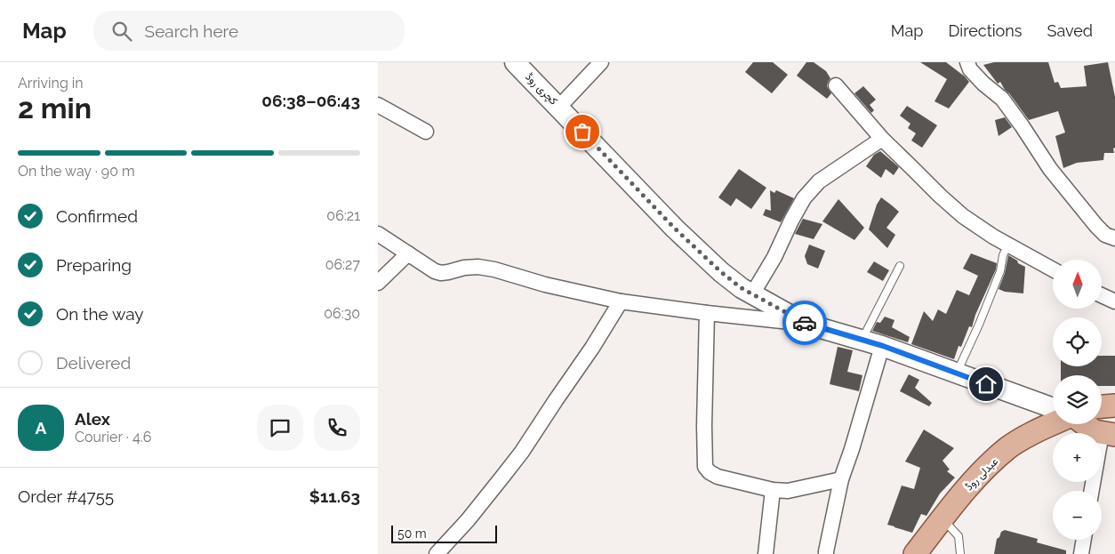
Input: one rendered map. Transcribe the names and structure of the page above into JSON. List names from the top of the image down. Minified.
{"streets":{"main road":["کچری روڈ","عبدلی روڈ"]},"scale_bar":"50 m","north":"top","page":{"header":"Map","search":"Search here","nav":["Map","Directions","Saved"],"heading":["2 min","Arriving in","06:38–06:43"],"panel":["Alex","Courier · 4.6","Order #4755","$11.63"],"bar":"On the way · 90 m","list":[["Confirmed","06:21"],["Preparing","06:27"],["On the way","06:30"],"Delivered"],"map_buttons":["+","−"],"round":"A","scale":"50 m"}}
